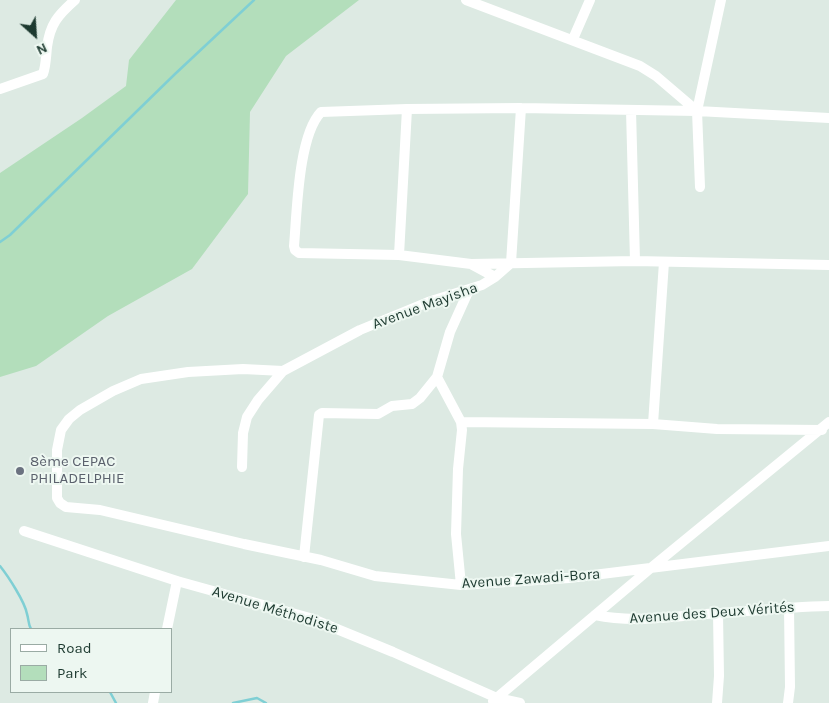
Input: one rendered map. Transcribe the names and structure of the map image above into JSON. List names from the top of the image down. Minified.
{"streets":{"street":["Avenue Mayisha","Avenue Zawadi-Bora","Avenue Méthodiste","Avenue des Deux Vérités"]},"crossings":[["Avenue Mayisha","Avenue Zawadi-Bora"]],"places":["8ème CEPAC PHILADELPHIE"],"legend":["Road","Park"],"north":"bottom right"}
